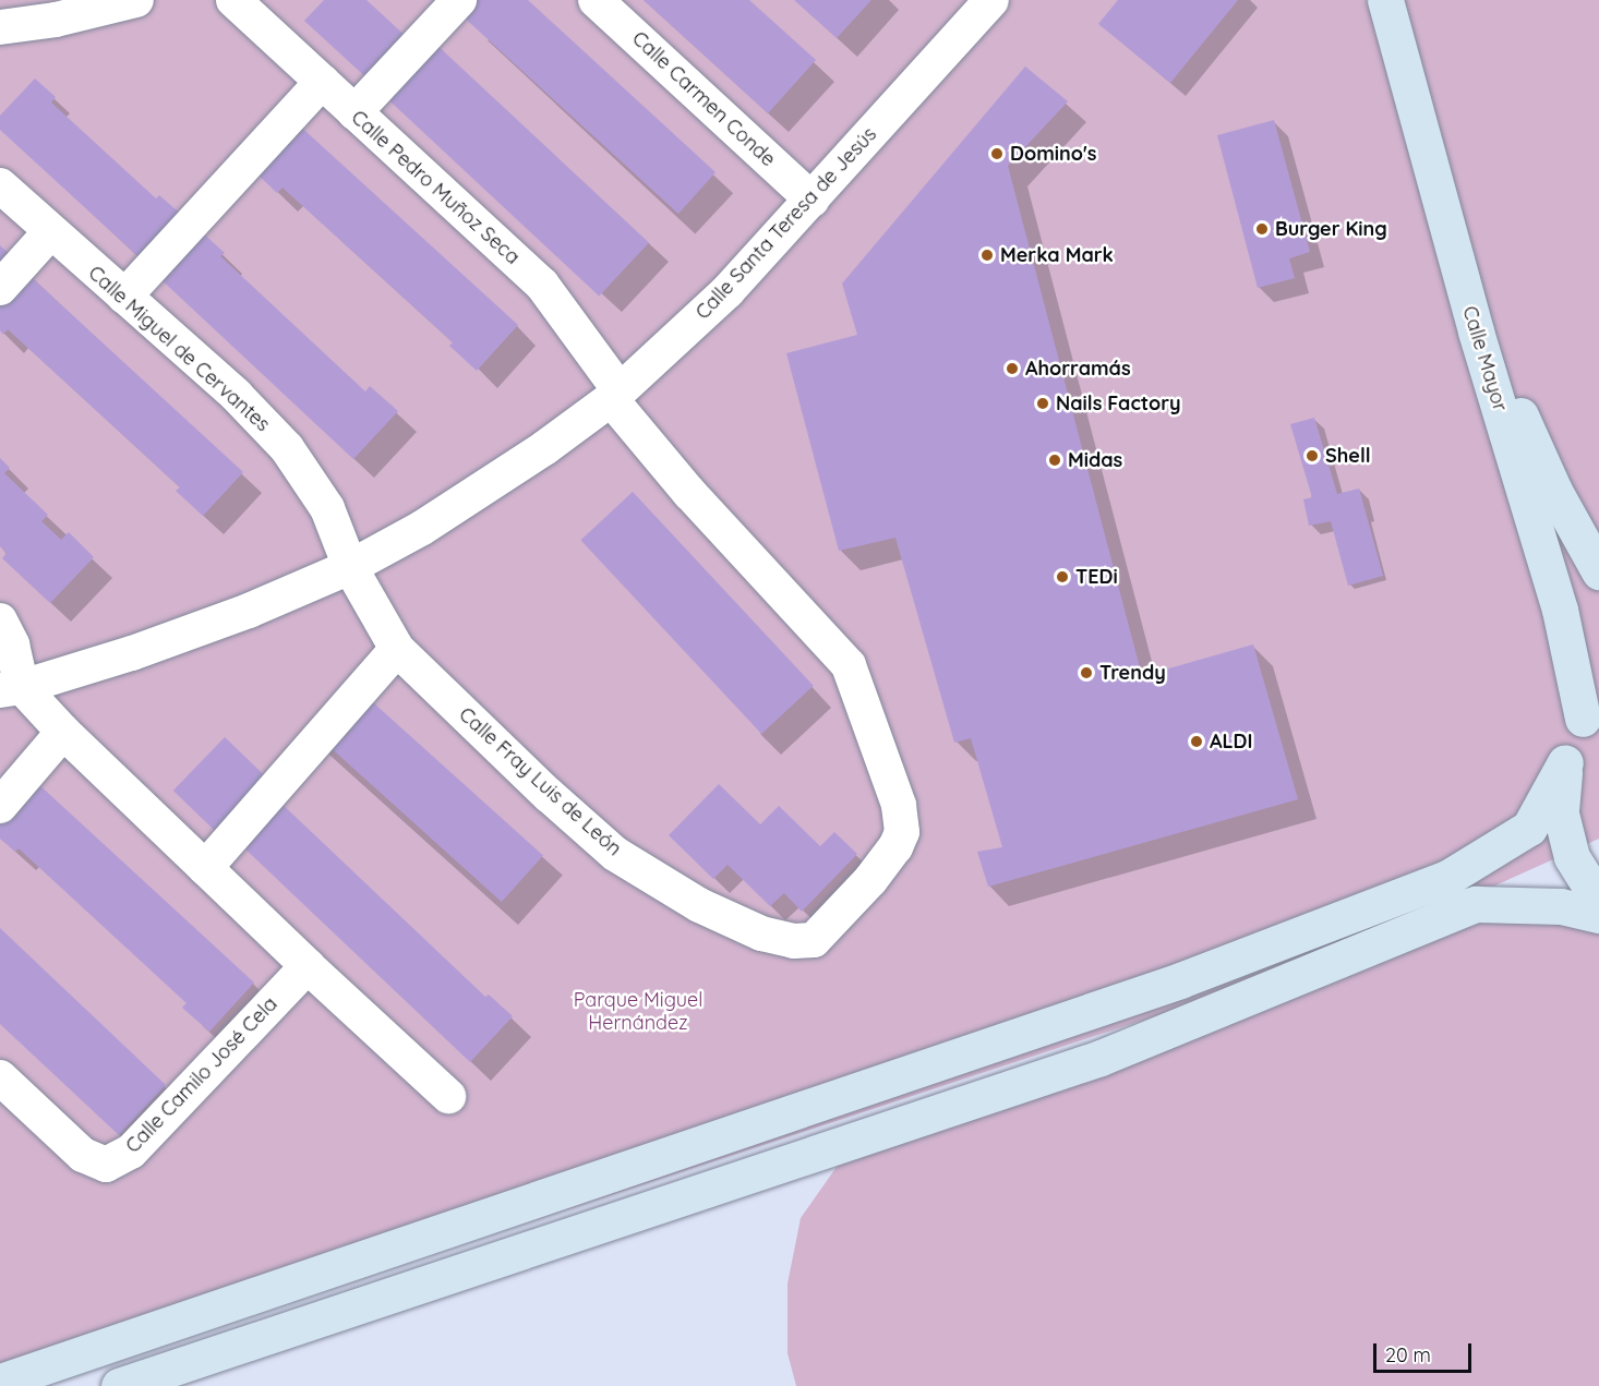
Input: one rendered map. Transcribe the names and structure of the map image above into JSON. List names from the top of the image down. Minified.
{"streets":{"main road":["Calle Mayor"],"street":["Calle Carmen Conde","Calle Pedro Muñoz Seca","Calle Santa Teresa de Jesús","Calle Miguel de Cervantes","Calle Fray Luis de León","Calle Camilo José Cela"]},"crossings":[["Calle Carmen Conde","Calle Santa Teresa de Jesús"],["Calle Pedro Muñoz Seca","Calle Santa Teresa de Jesús"],["Calle Pedro Muñoz Seca","Calle Fray Luis de León"],["Calle Santa Teresa de Jesús","Calle Miguel de Cervantes"],["Calle Santa Teresa de Jesús","Calle Fray Luis de León"],["Calle Miguel de Cervantes","Calle Fray Luis de León"]],"parks":["Parque Miguel Hernández"],"places":["Domino's","Burger King","Merka Mark","Ahorramás","Nails Factory","Shell","Midas","TEDi","Trendy","ALDI"],"scale_bar":"20 m"}
